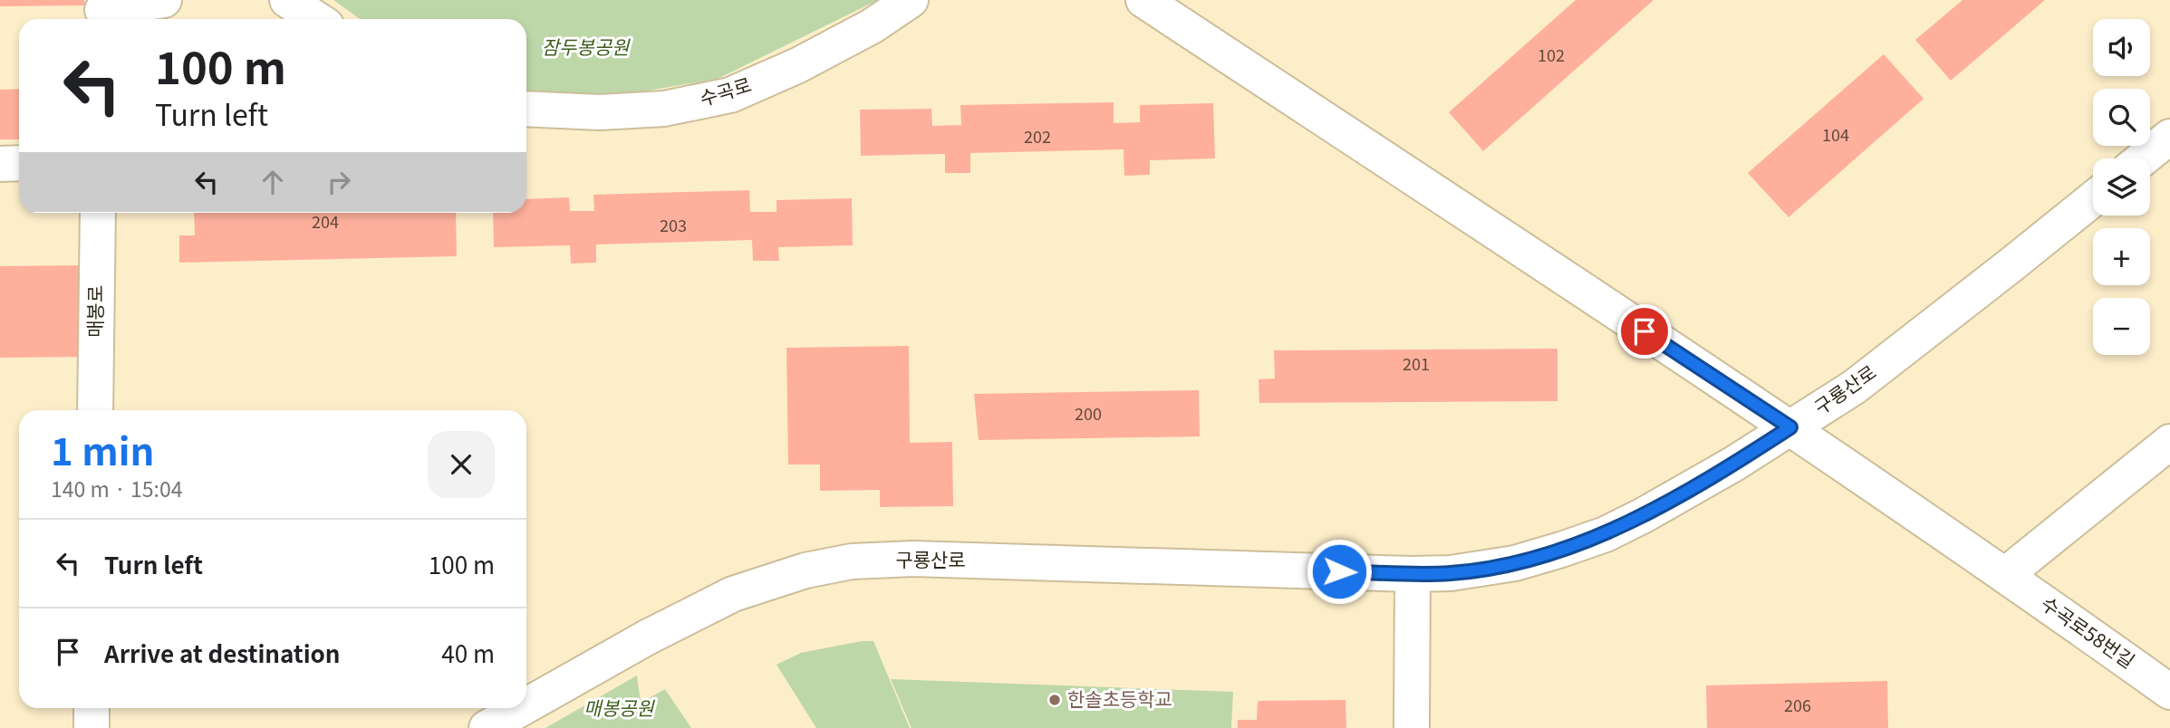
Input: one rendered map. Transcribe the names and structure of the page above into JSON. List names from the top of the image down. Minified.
{"streets":{"street":["수곡로","매봉로","구룡산로","수곡로58번길"]},"crossings":[["구룡산로","수곡로58번길"]],"parks":["잠두봉공원","매봉공원"],"places":["한솔초등학교"],"house_numbers":["102","104","202","204","203","201","200","206"],"page":{"map_buttons":["+","−"],"turn":["100 m","Turn left"],"heading":["1 min","140 m · 15:04"],"list":[{"name":"Turn left","value":"100 m"},{"name":"Arrive at destination","value":"40 m"}]}}
